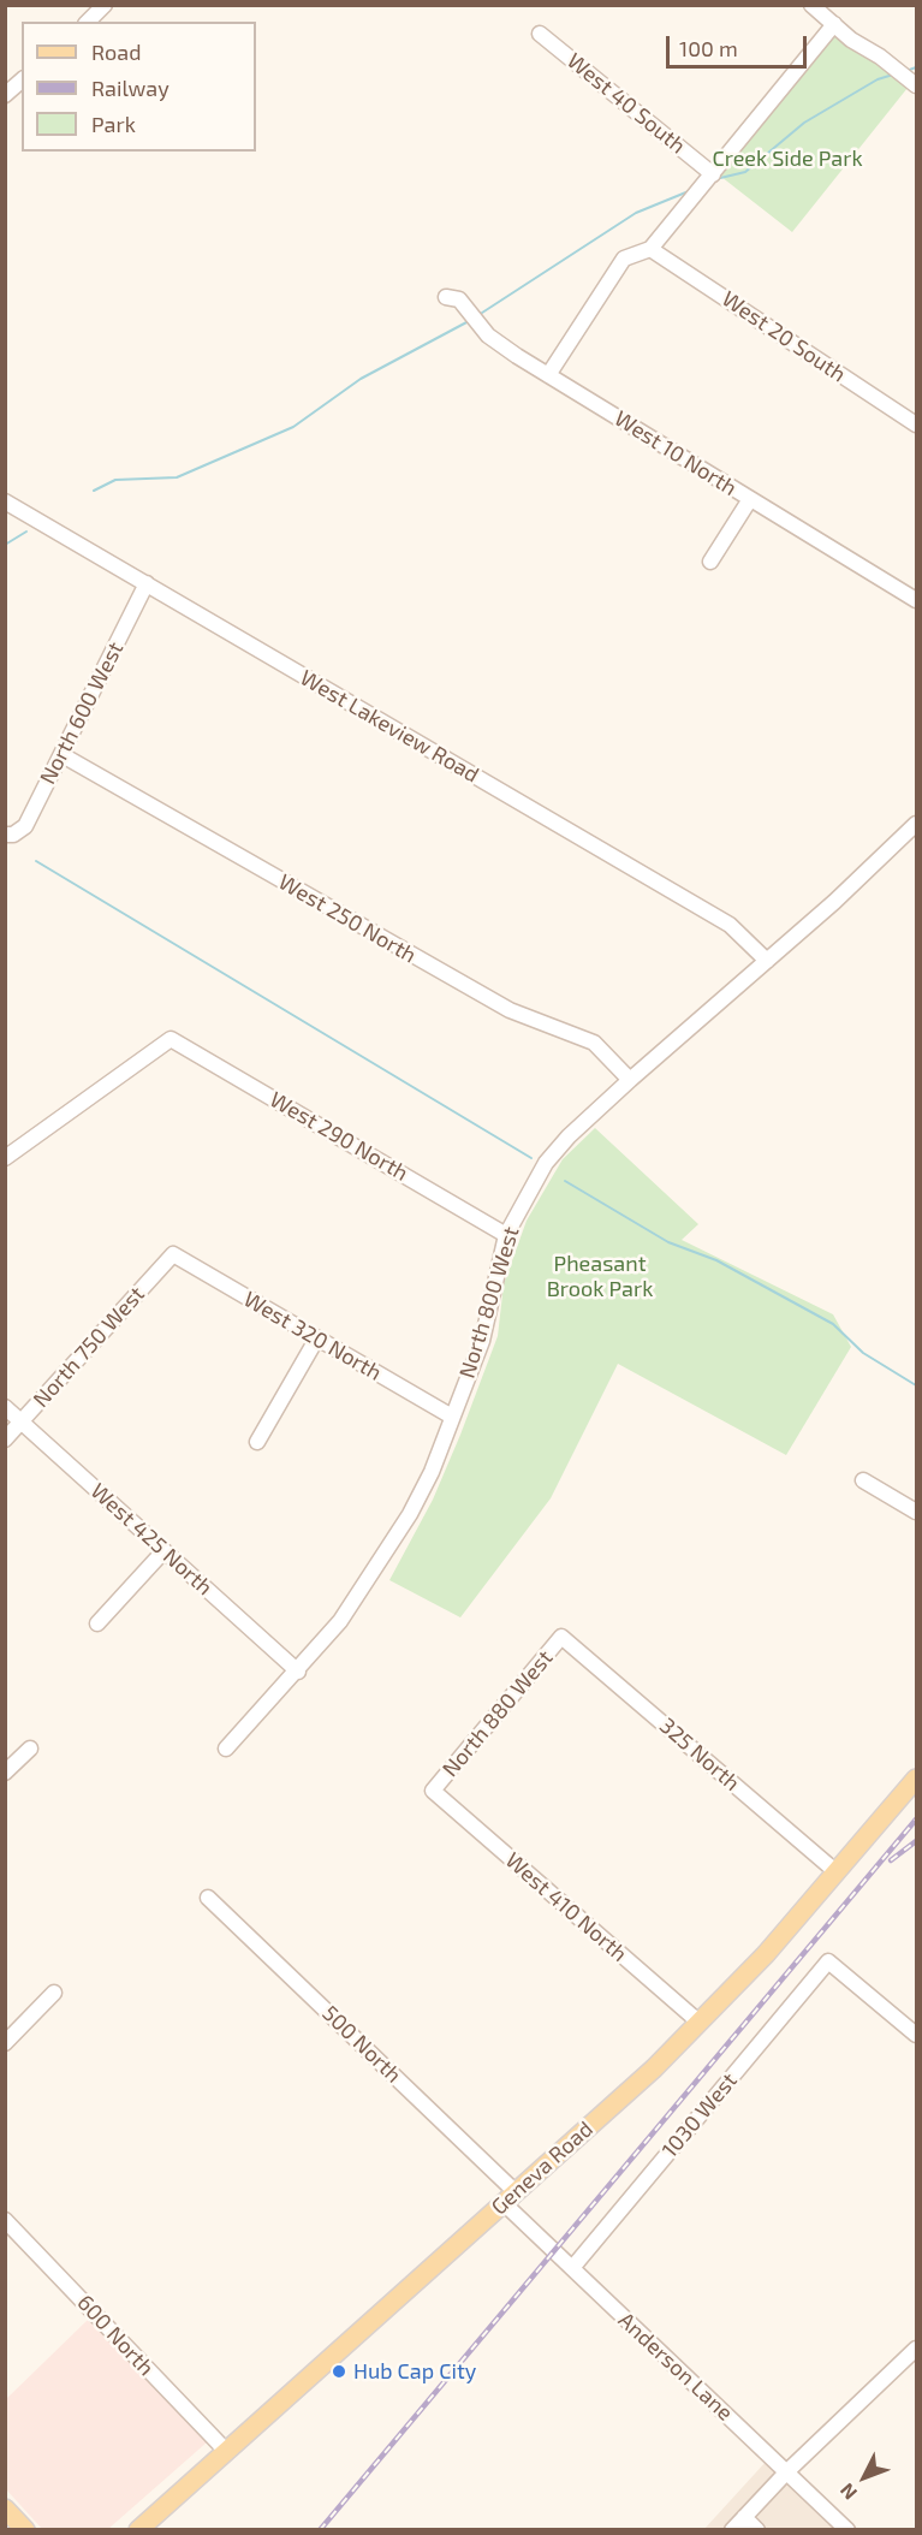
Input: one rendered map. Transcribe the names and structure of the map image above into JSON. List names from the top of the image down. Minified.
{"streets":{"main road":["Geneva Road"],"street":["West 40 South","West 20 South","West 10 North","North 600 West","West Lakeview Road","West 250 North","West 290 North","North 800 West","West 320 North","North 750 West","West 425 North","North 880 West","325 North","West 410 North","500 North","1030 West","600 North","Anderson Lane"]},"crossings":[["North 600 West","West Lakeview Road"],["North 600 West","West 250 North"],["West Lakeview Road","North 800 West"],["West 250 North","North 800 West"],["West 290 North","North 800 West"],["North 800 West","West 320 North"],["North 800 West","West 425 North"],["West 320 North","North 750 West"],["North 750 West","West 425 North"],["North 880 West","325 North"],["North 880 West","West 410 North"],["325 North","Geneva Road"],["West 410 North","Geneva Road"],["500 North","Geneva Road"],["500 North","Anderson Lane"],["1030 West","Anderson Lane"],["Geneva Road","600 North"],["Geneva Road","Anderson Lane"]],"parks":["Creek Side Park","Pheasant Brook Park"],"places":["Hub Cap City"],"legend":["Road","Railway","Park"],"scale_bar":"100 m","north":"bottom left"}
